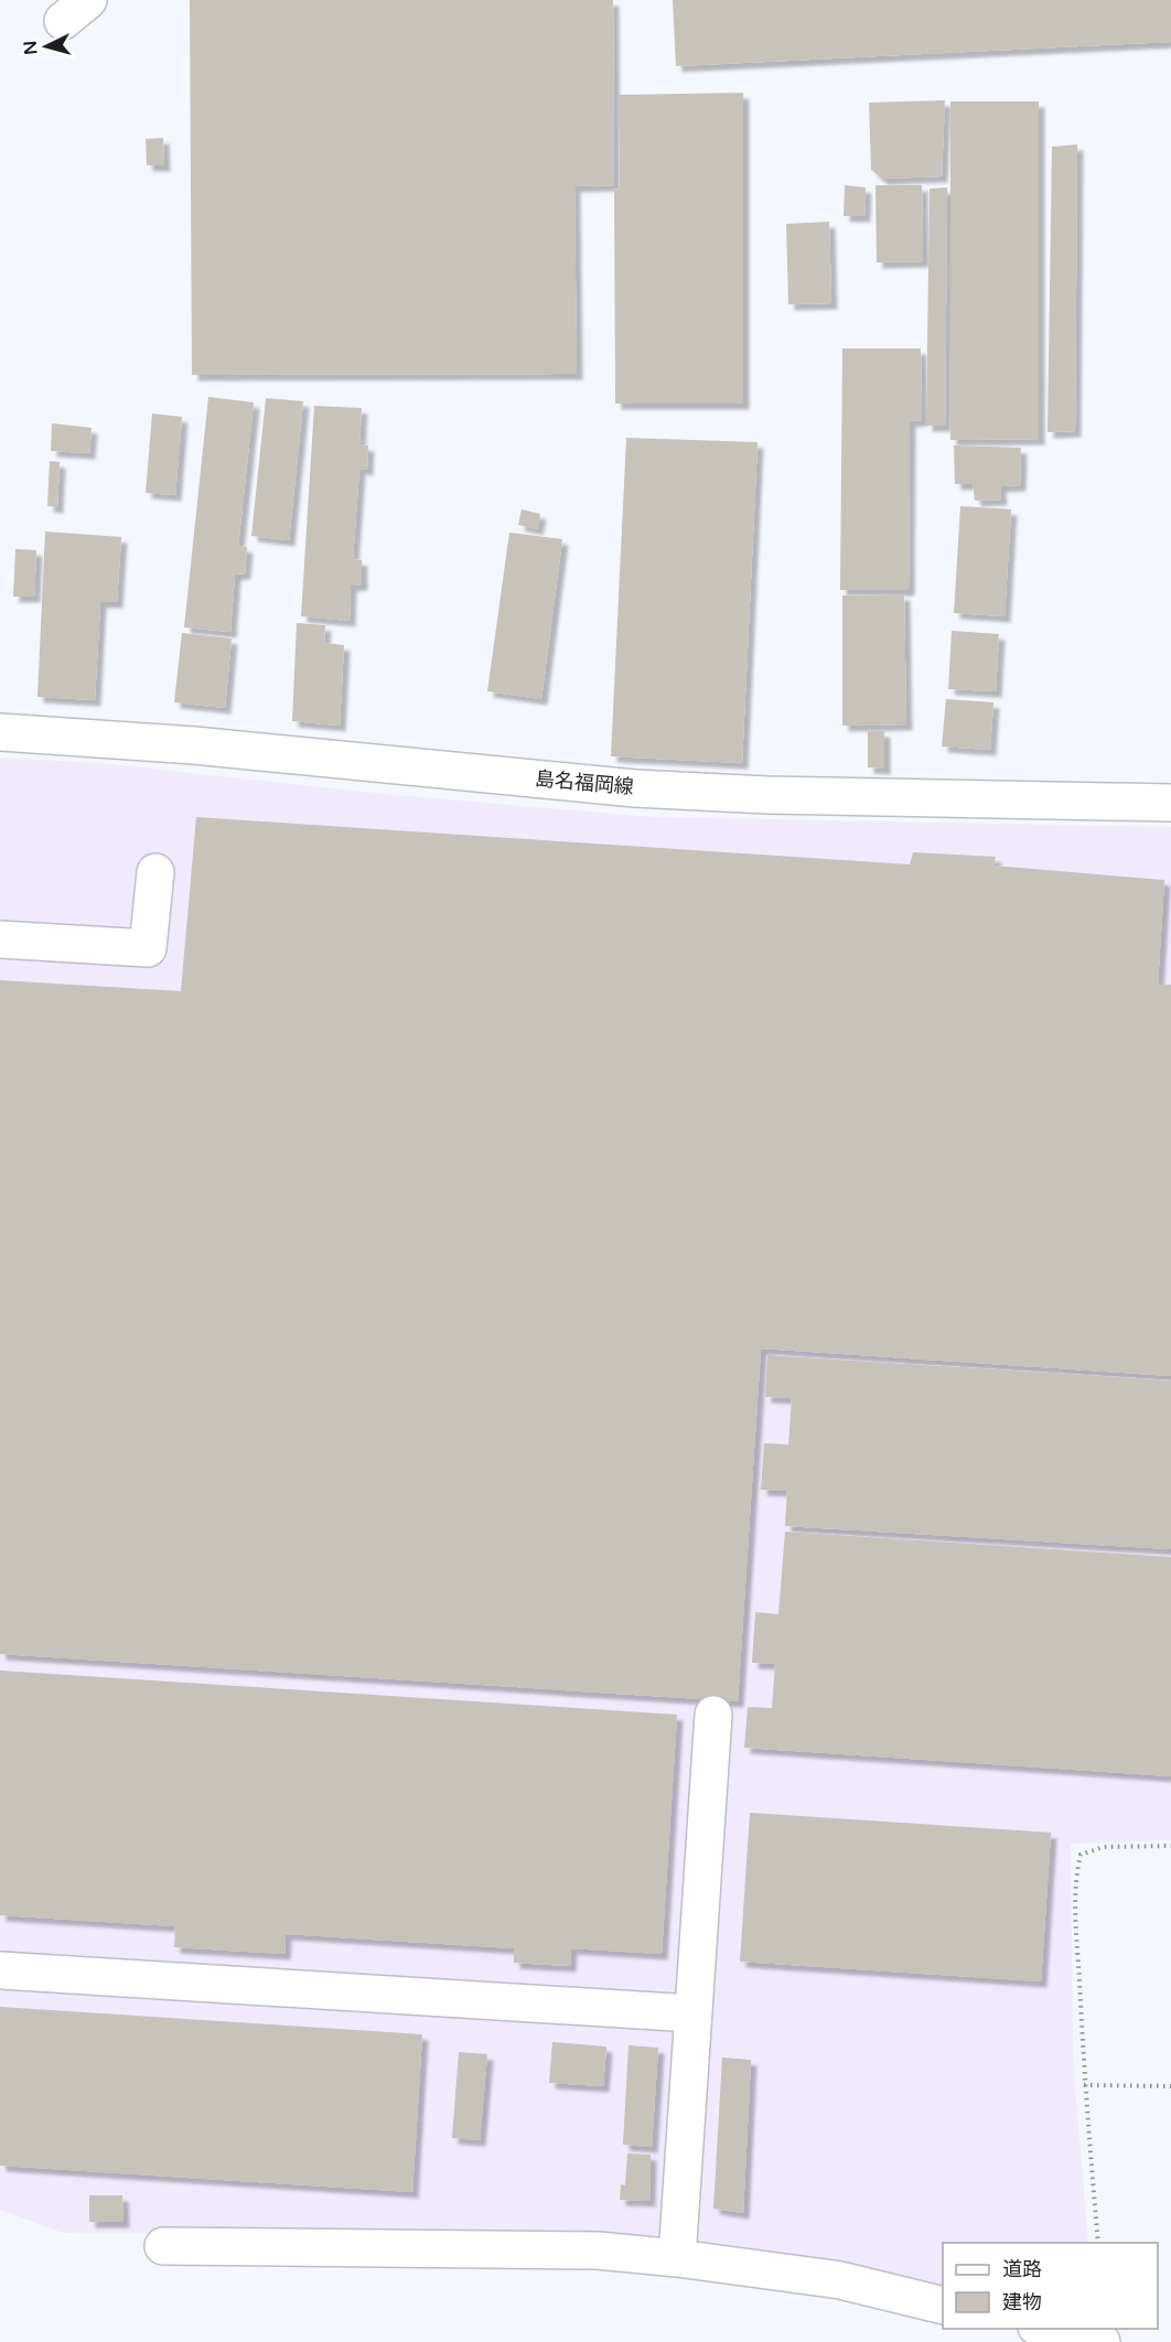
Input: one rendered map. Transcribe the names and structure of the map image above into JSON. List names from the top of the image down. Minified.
{"streets":{"main road":["島名福岡線"]},"legend":["道路","建物"],"north":"left"}
